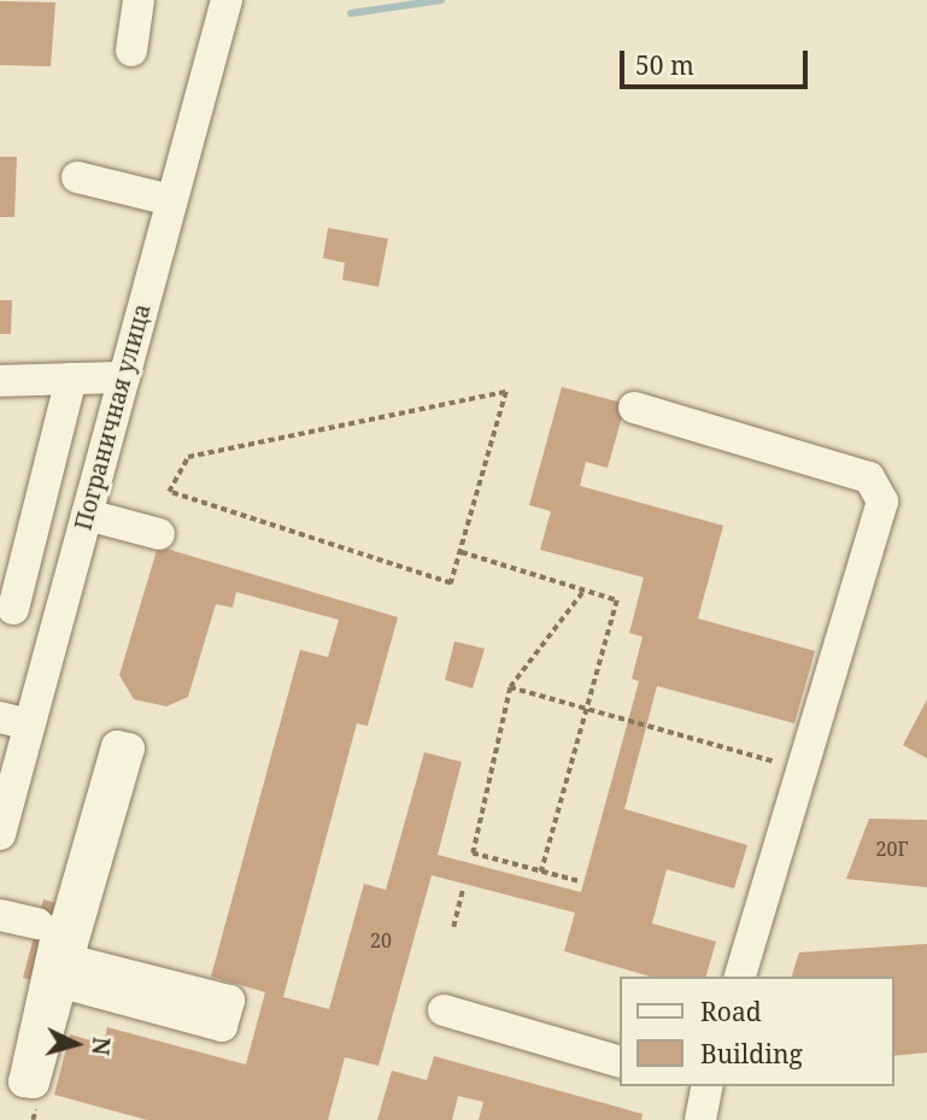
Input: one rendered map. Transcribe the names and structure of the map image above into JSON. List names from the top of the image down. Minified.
{"streets":{"street":["Пограничная улица"]},"house_numbers":["20Г","20"],"legend":["Road","Building"],"scale_bar":"50 m","north":"right"}
